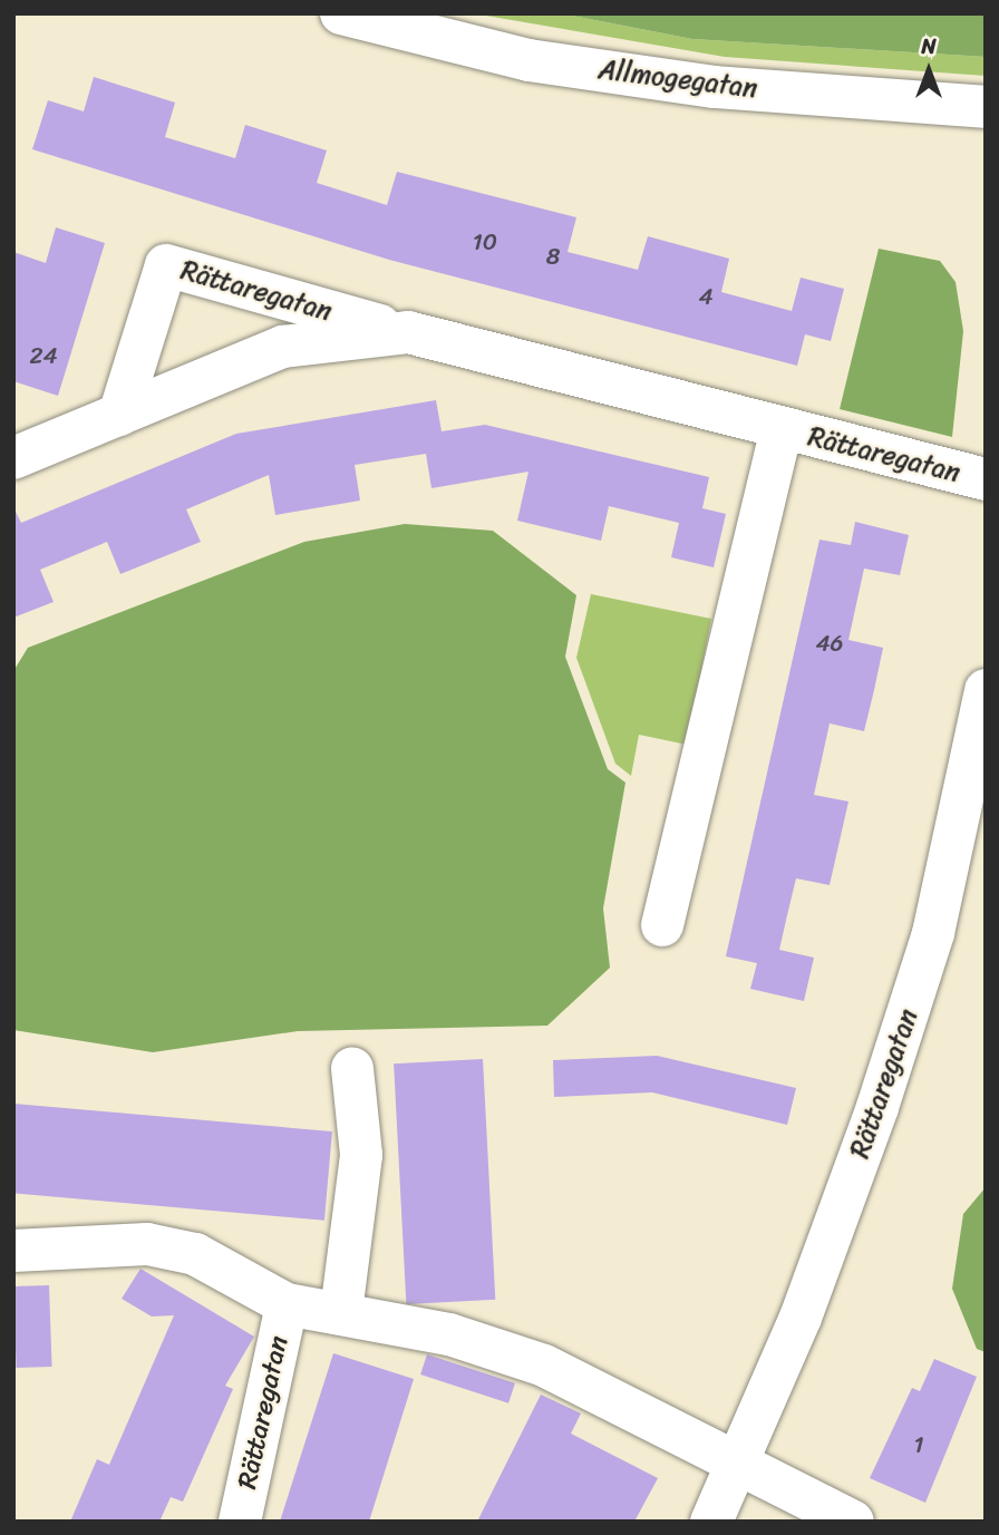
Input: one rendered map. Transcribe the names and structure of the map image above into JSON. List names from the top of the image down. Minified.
{"streets":{"street":["Allmogegatan","Rättaregatan"]},"house_numbers":["10","8","4","24","46","1"],"north":"top"}
